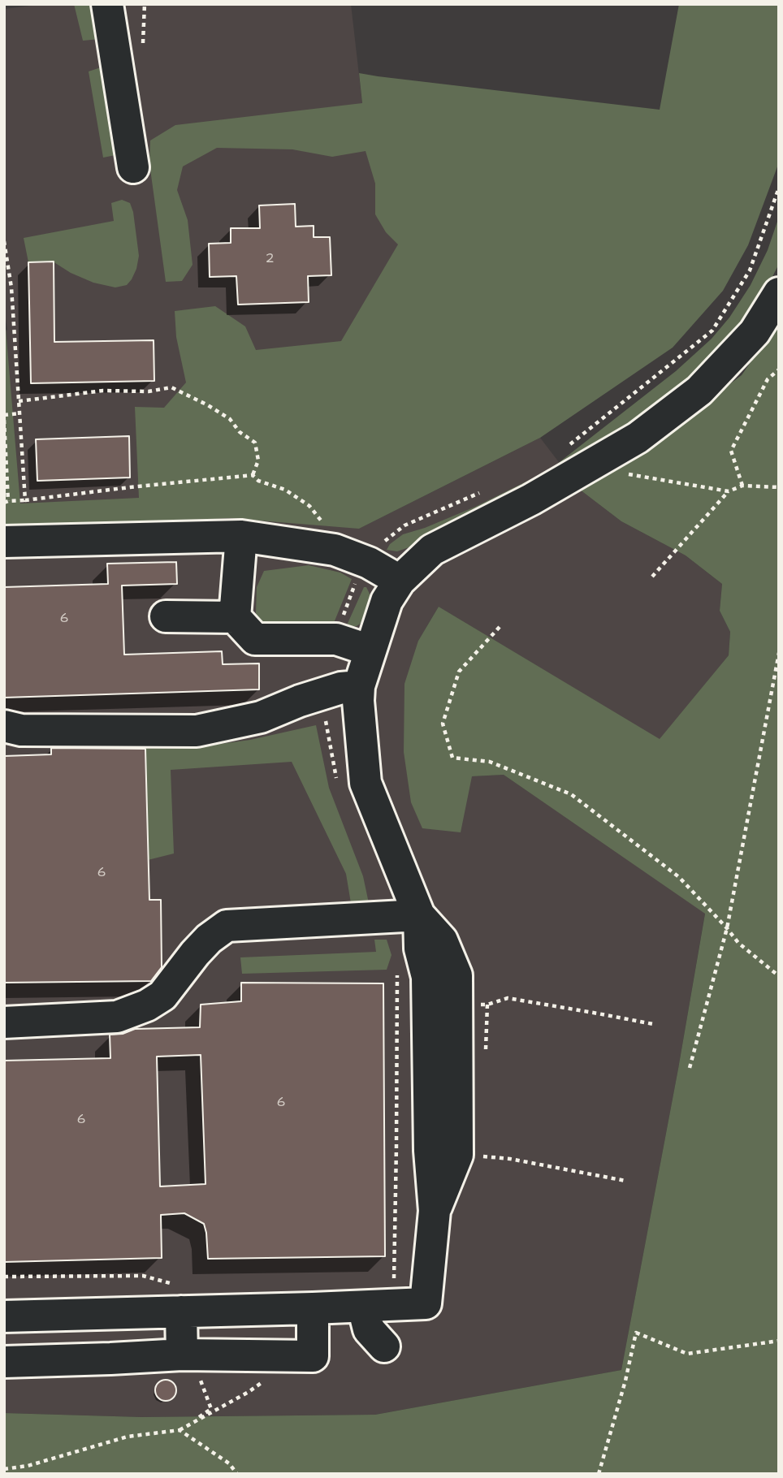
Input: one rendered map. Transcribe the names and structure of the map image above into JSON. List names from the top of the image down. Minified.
{"house_numbers":["2","6","6","6","6"]}
